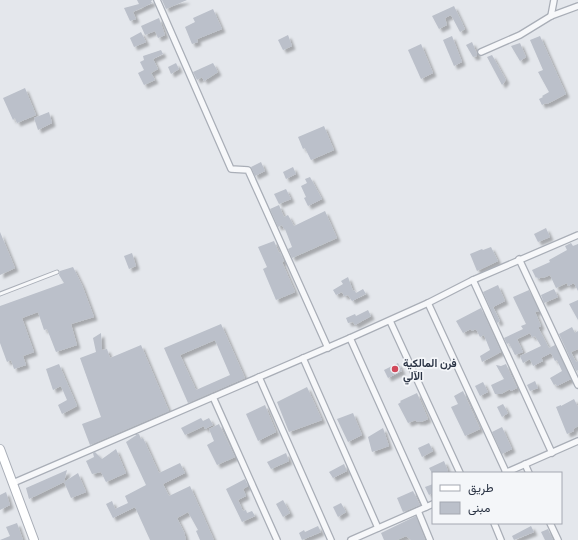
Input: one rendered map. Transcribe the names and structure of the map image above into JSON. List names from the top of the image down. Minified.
{"places":["فرن المالكية الآلي"],"legend":["طريق","مبنى"]}
